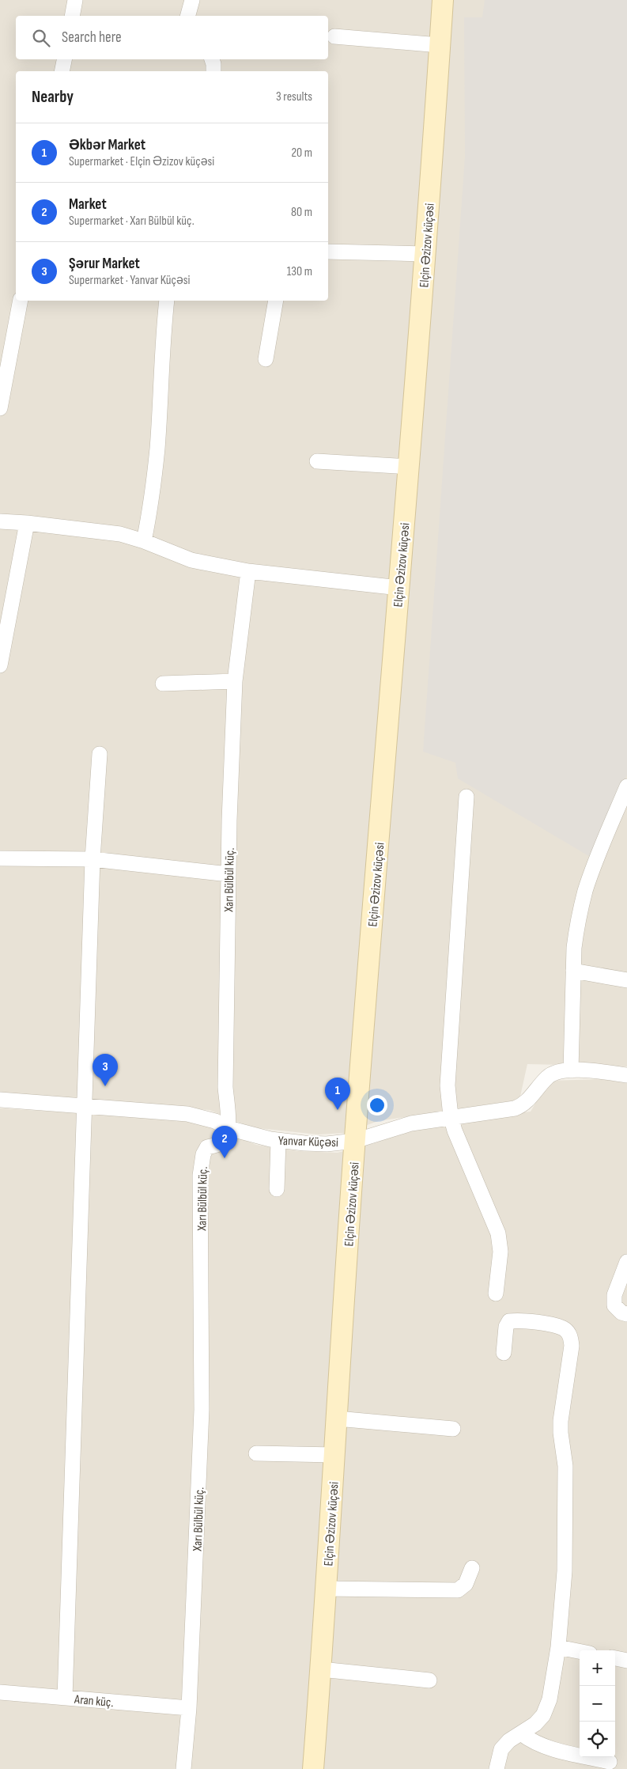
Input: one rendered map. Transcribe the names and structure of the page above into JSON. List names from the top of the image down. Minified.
{"streets":{"street":["Elçin Əzizov küçəsi","Xarı Bülbül küç.","Yanvar Küçəsi","Aran küç."]},"crossings":[["Elçin Əzizov küçəsi","Yanvar Küçəsi"],["Xarı Bülbül küç.","Yanvar Küçəsi"],["Xarı Bülbül küç.","Aran küç."]],"page":{"search":"Search here","heading":["Nearby","3 results"],"list":[{"mark":"1","name":"Əkbər Market","note":"Supermarket · Elçin Əzizov küçəsi","value":"20 m"},{"mark":"2","name":"Market","note":"Supermarket · Xarı Bülbül küç.","value":"80 m"},{"mark":"3","name":"Şərur Market","note":"Supermarket · Yanvar Küçəsi","value":"130 m"}],"pins":["3","1","2"],"map_buttons":["+","−"]}}
